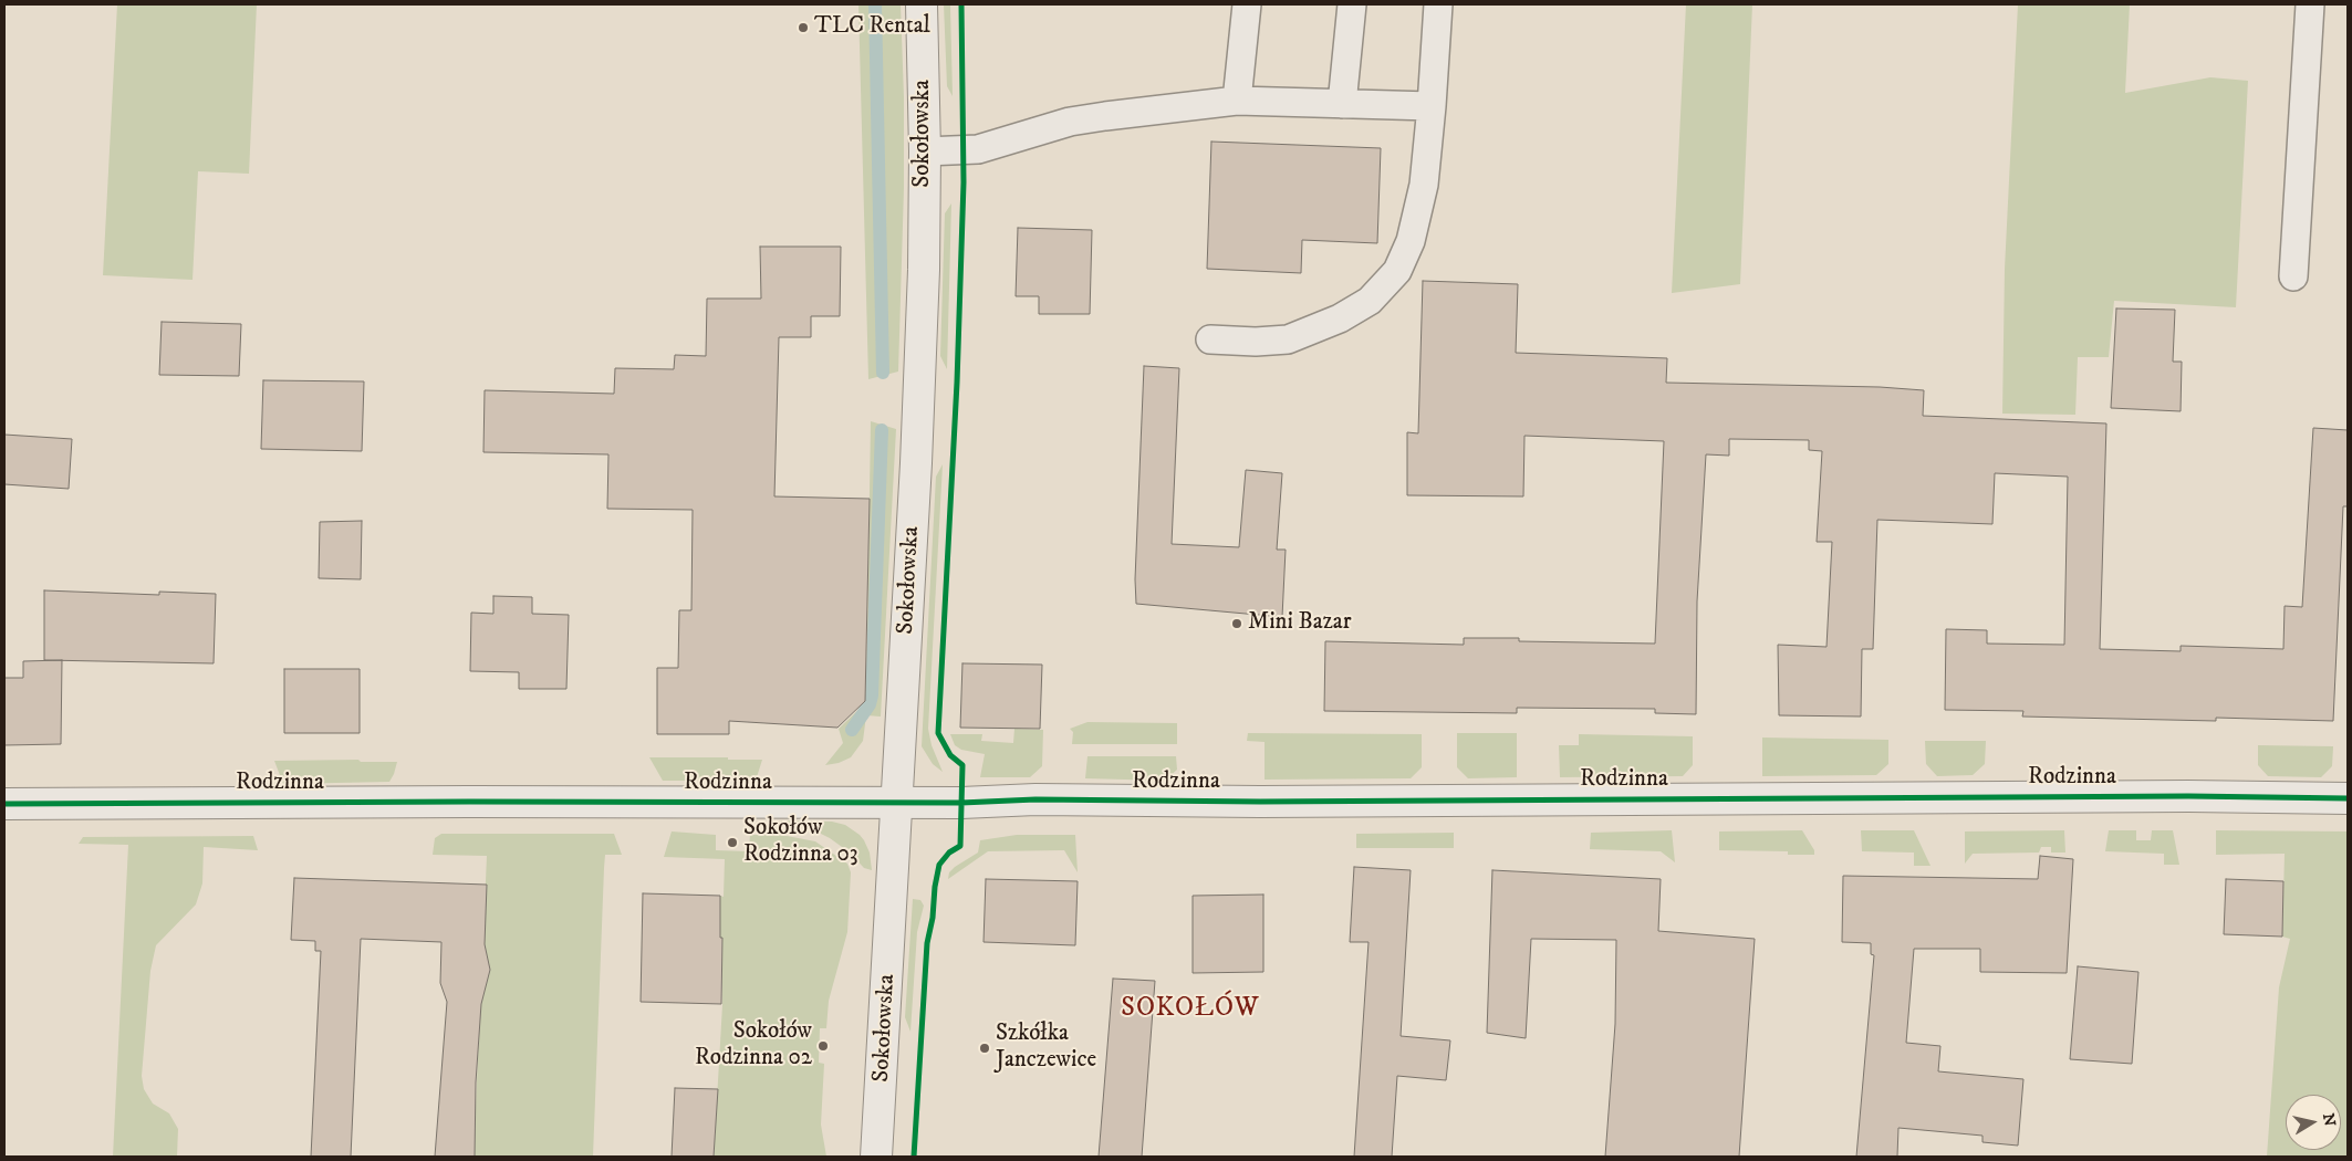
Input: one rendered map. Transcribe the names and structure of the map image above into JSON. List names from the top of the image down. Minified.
{"streets":{"street":["Sokołowska","Rodzinna"]},"crossings":[["Sokołowska","Rodzinna"]],"districts":["SOKOŁÓW"],"places":["TLC Rental","Mini Bazar","Sokołów Rodzinna 03","Sokołów Rodzinna 02","Szkółka Janczewice"],"north":"right"}
